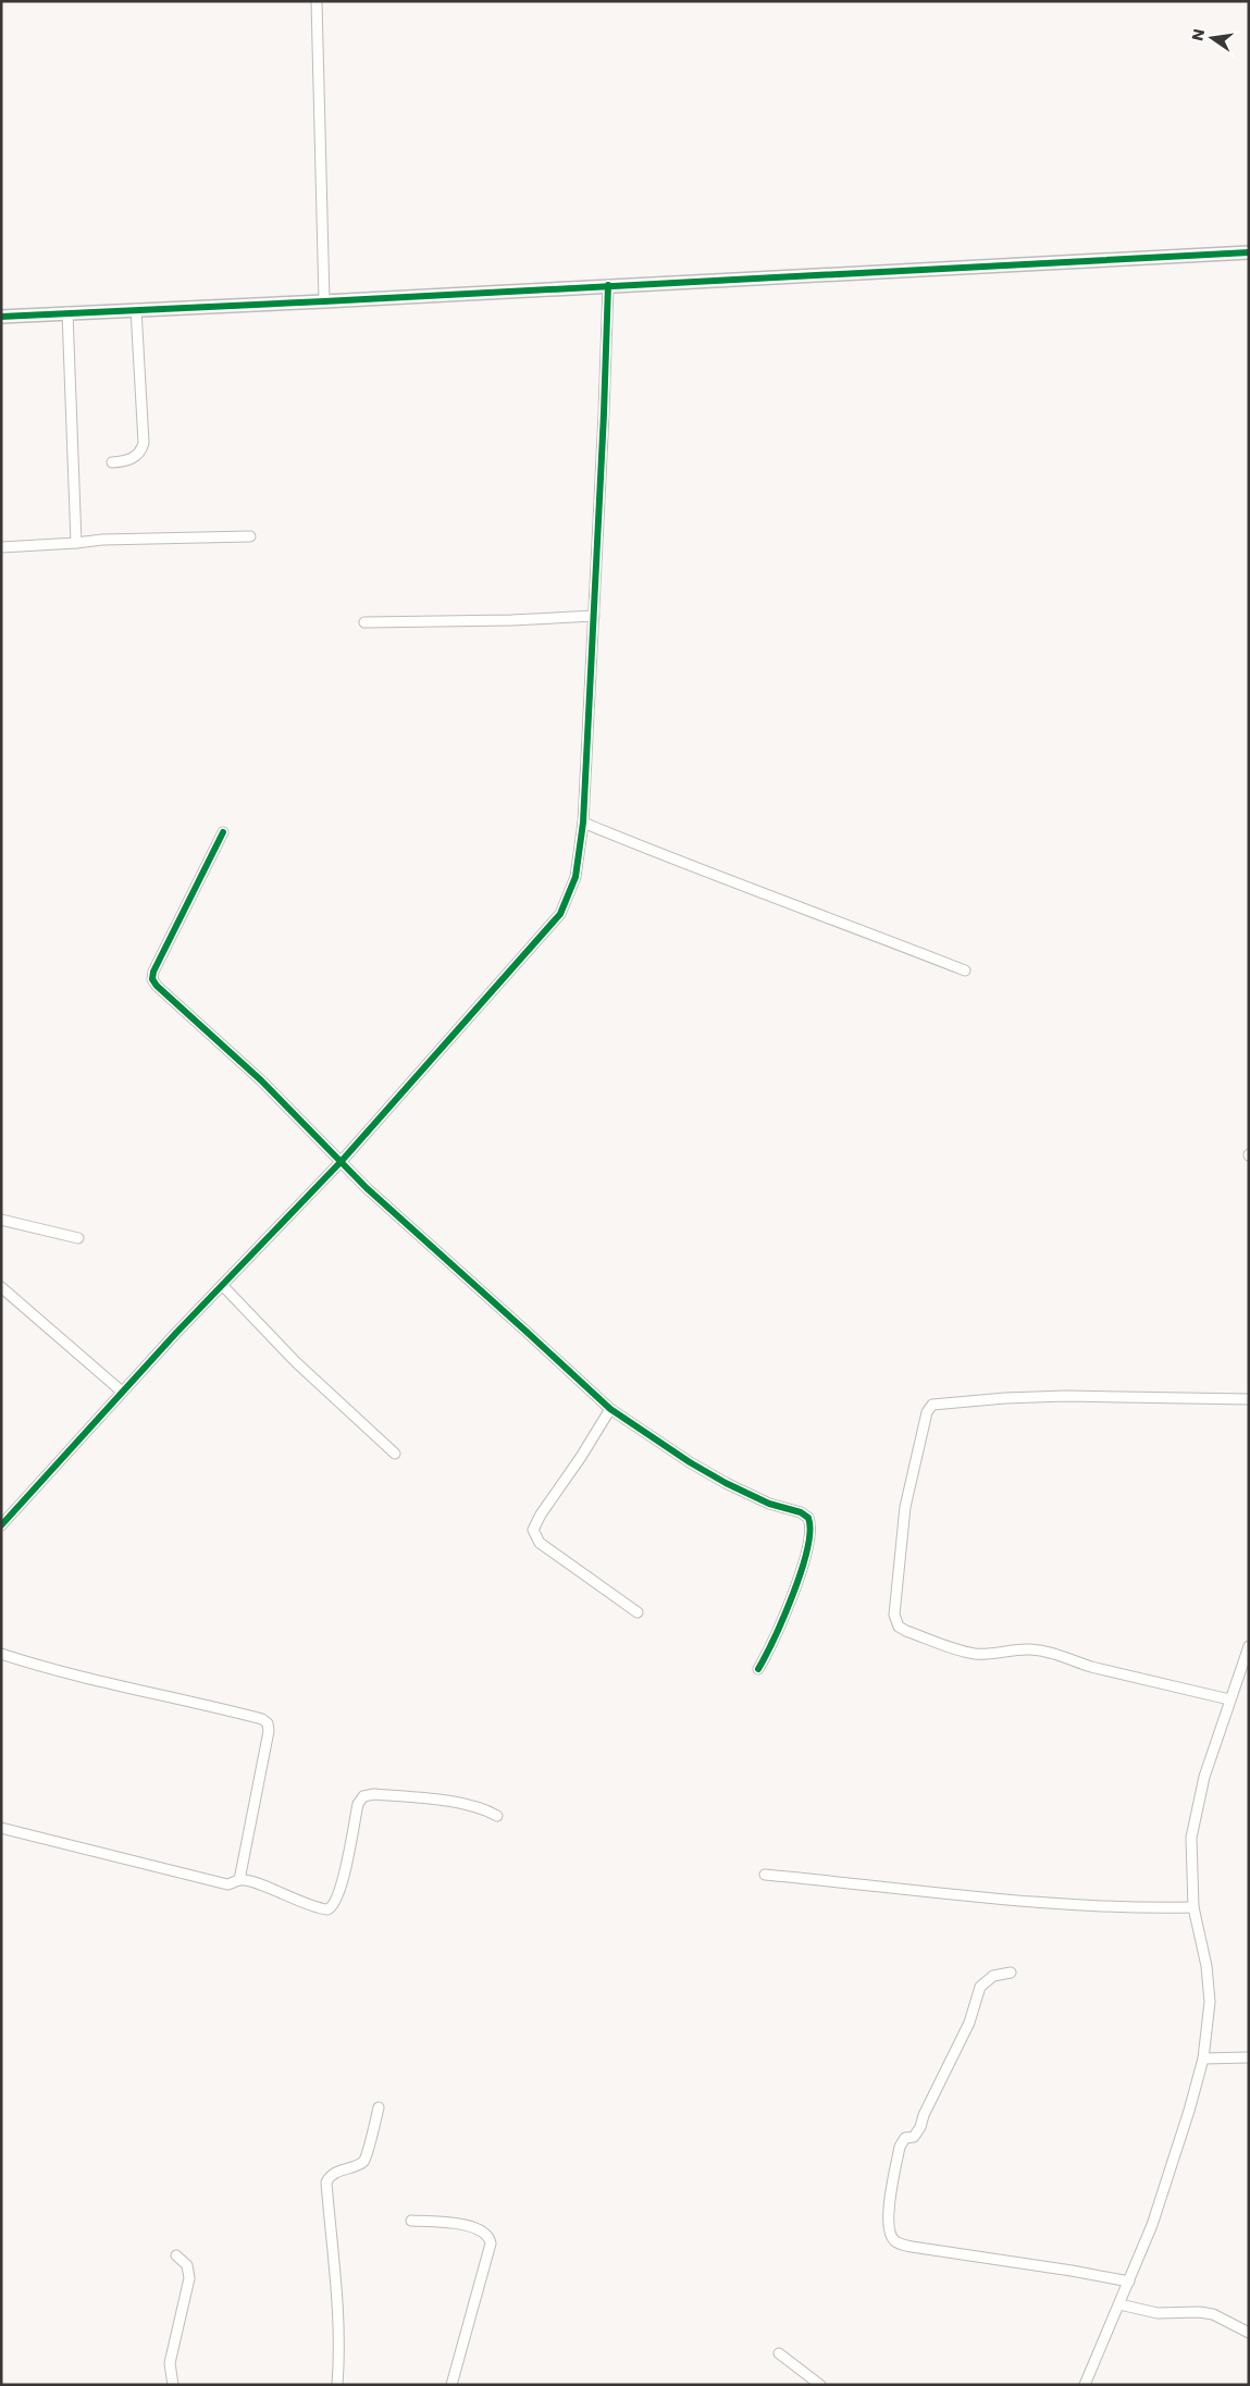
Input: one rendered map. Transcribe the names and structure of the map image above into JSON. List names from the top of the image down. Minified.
{"north":"left"}
